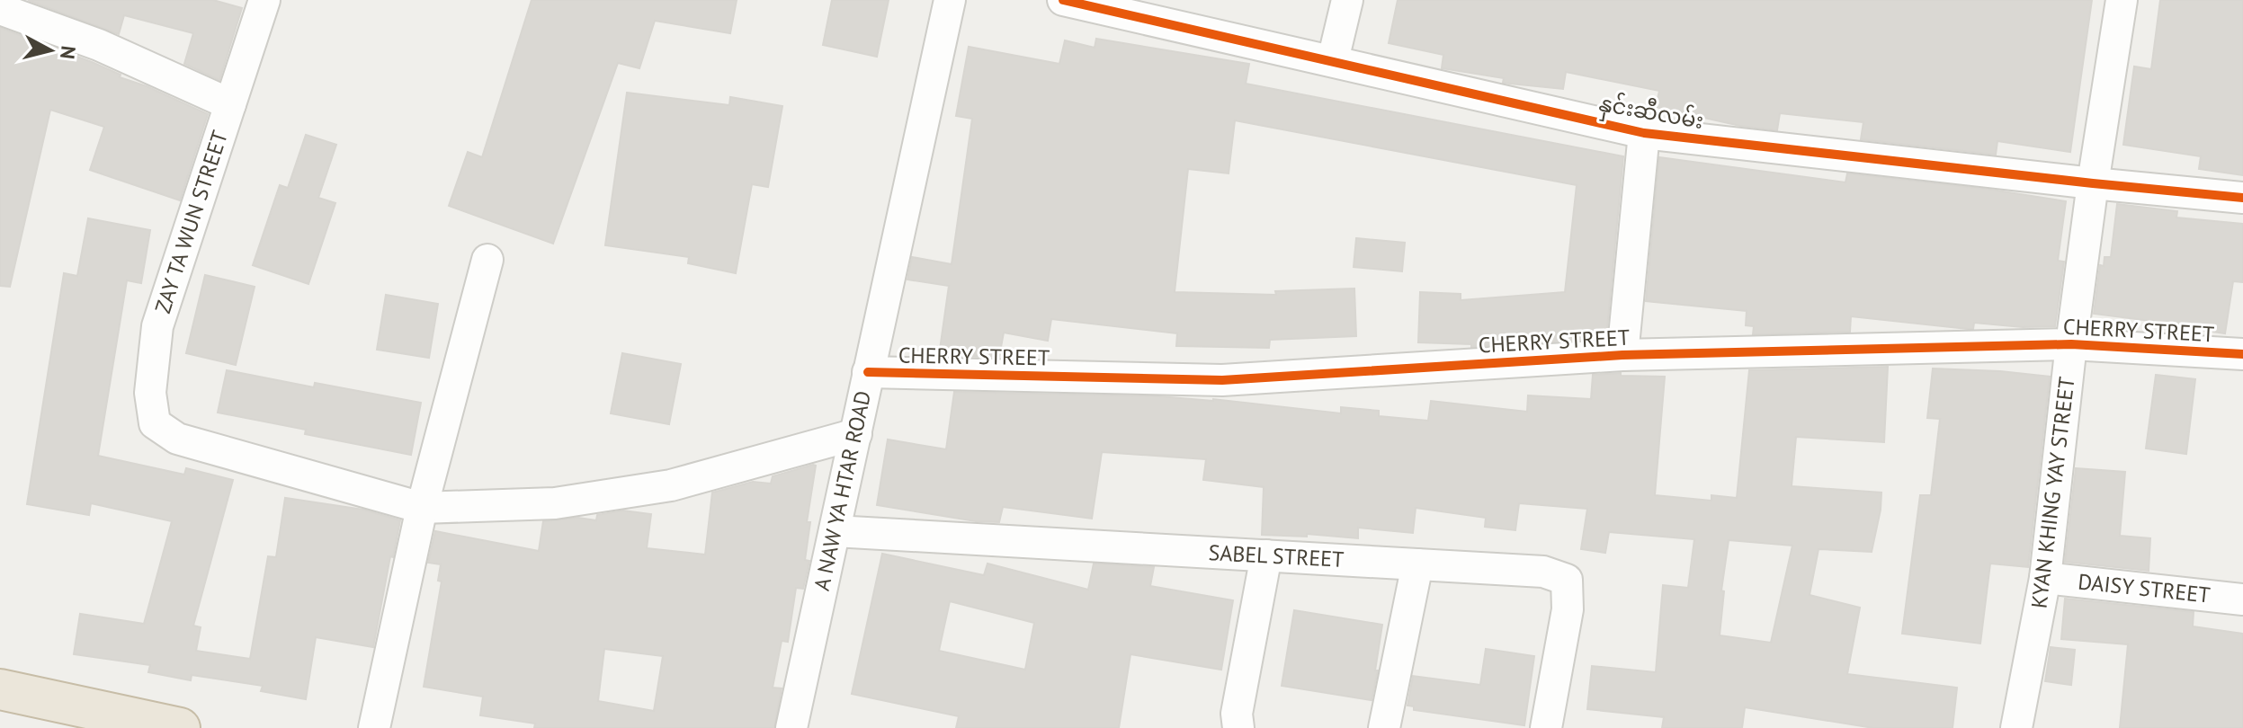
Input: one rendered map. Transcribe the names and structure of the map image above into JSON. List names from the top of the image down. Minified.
{"streets":{"street":["နှင်းဆီလမ်း","ZAY TA WUN STREET","CHERRY STREET","A NAW YA HTAR ROAD","KYAN KHING YAY STREET","SABEL STREET","DAISY STREET"]},"crossings":[["နှင်းဆီလမ်း","KYAN KHING YAY STREET"],["CHERRY STREET","A NAW YA HTAR ROAD"],["CHERRY STREET","KYAN KHING YAY STREET"],["A NAW YA HTAR ROAD","SABEL STREET"],["KYAN KHING YAY STREET","DAISY STREET"]],"north":"right"}
